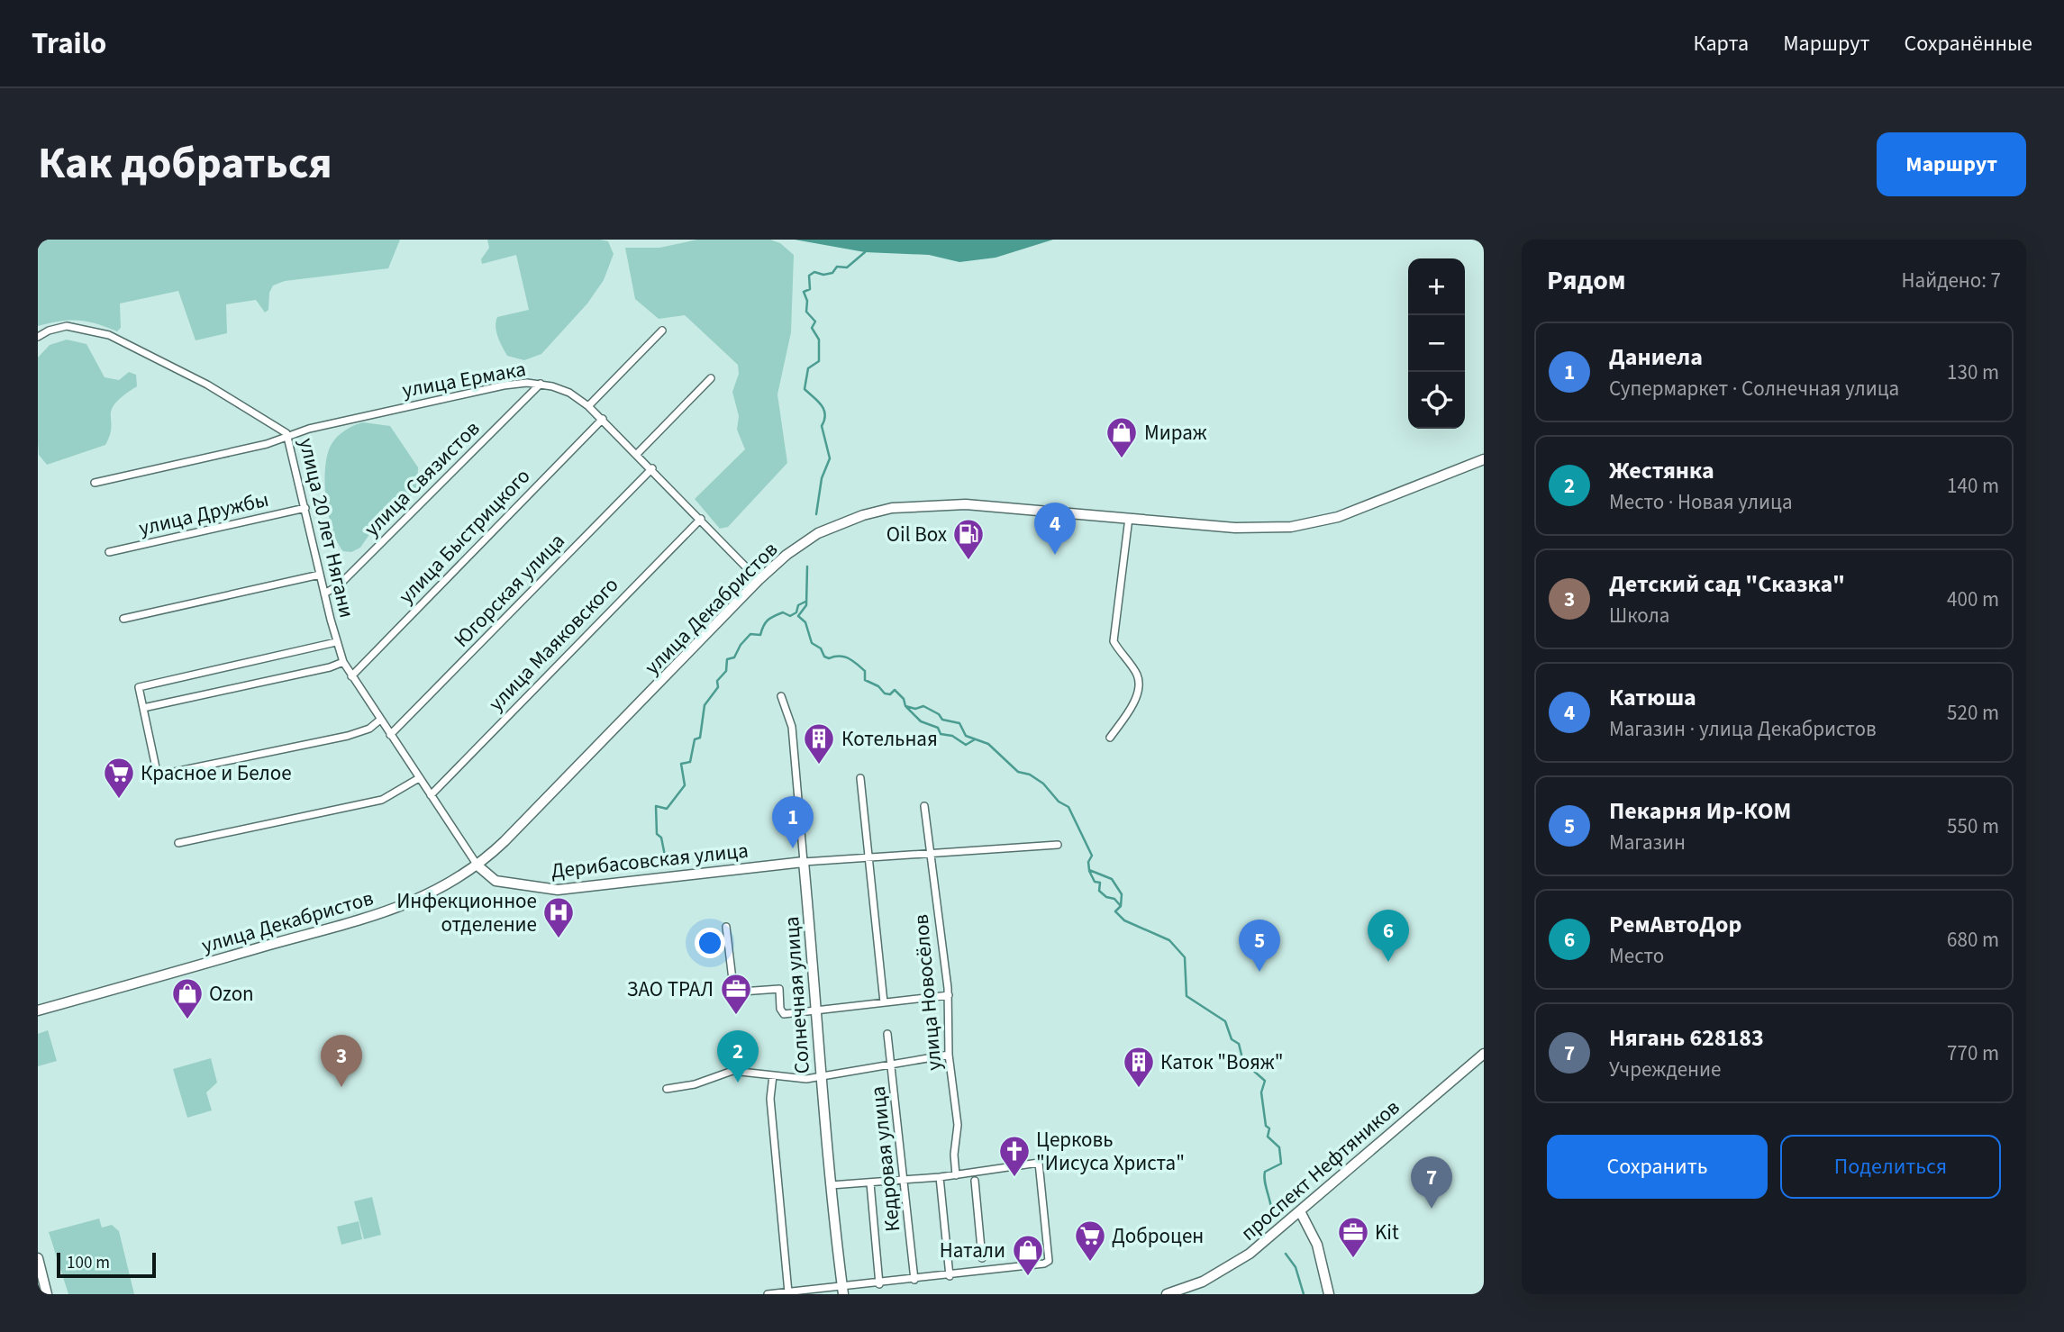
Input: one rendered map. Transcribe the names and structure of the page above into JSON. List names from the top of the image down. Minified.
{"streets":{"main road":["улица Декабристов","Дерибасовская улица","Солнечная улица","проспект Нефтяников"],"street":["улица Ермака","улица Связистов","улица Дружбы","улица 20 лет Нягани","улица Быстрицкого","Югорская улица","улица Маяковского","улица Новосёлов","Кедровая улица"]},"crossings":[["улица Ермака","улица Связистов"],["улица Ермака","улица 20 лет Нягани"],["улица Ермака","улица Быстрицкого"],["улица Ермака","Югорская улица"],["улица Ермака","улица Декабристов"],["улица Ермака","улица Маяковского"],["улица Связистов","улица 20 лет Нягани"],["улица Дружбы","улица 20 лет Нягани"],["улица 20 лет Нягани","улица Быстрицкого"],["улица 20 лет Нягани","Югорская улица"],["улица 20 лет Нягани","улица Декабристов"],["улица 20 лет Нягани","улица Маяковского"],["улица 20 лет Нягани","Дерибасовская улица"],["улица Декабристов","Дерибасовская улица"],["Дерибасовская улица","улица Новосёлов"],["Дерибасовская улица","Солнечная улица"]],"places":{"shop":["Мираж","Ozon","Натали"],"fuel station":["Oil Box"],"building":["Котельная","Каток \"Вояж\""],"supermarket":["Красное и Белое","Доброцен"],"hospital":["Инфекционное отделение"],"office":["ЗАО ТРАЛ","Kit"],"church":["Церковь \"Иисуса Христа\""]},"scale_bar":"100 m","page":{"header":"Trailo","nav":["Карта","Маршрут","Сохранённые"],"title":"Как добраться","buttons":["Маршрут",["Сохранить","Поделиться"]],"heading":["Рядом","Найдено: 7"],"map_buttons":["+","−"],"list":[{"mark":"1","name":"Даниела","note":"Супермаркет · Солнечная улица","value":"130 m"},{"mark":"2","name":"Жестянка","note":"Место · Новая улица","value":"140 m"},{"mark":"3","name":"Детский сад \"Сказка\"","note":"Школа","value":"400 m"},{"mark":"4","name":"Катюша","note":"Магазин · улица Декабристов","value":"520 m"},{"mark":"5","name":"Пекарня Ир-КОМ","note":"Магазин","value":"550 m"},{"mark":"6","name":"РемАвтоДор","note":"Место","value":"680 m"},{"mark":"7","name":"Нягань 628183","note":"Учреждение","value":"770 m"}],"pins":["4","1","6","5","2","3","7"],"scale":"100 m"}}
